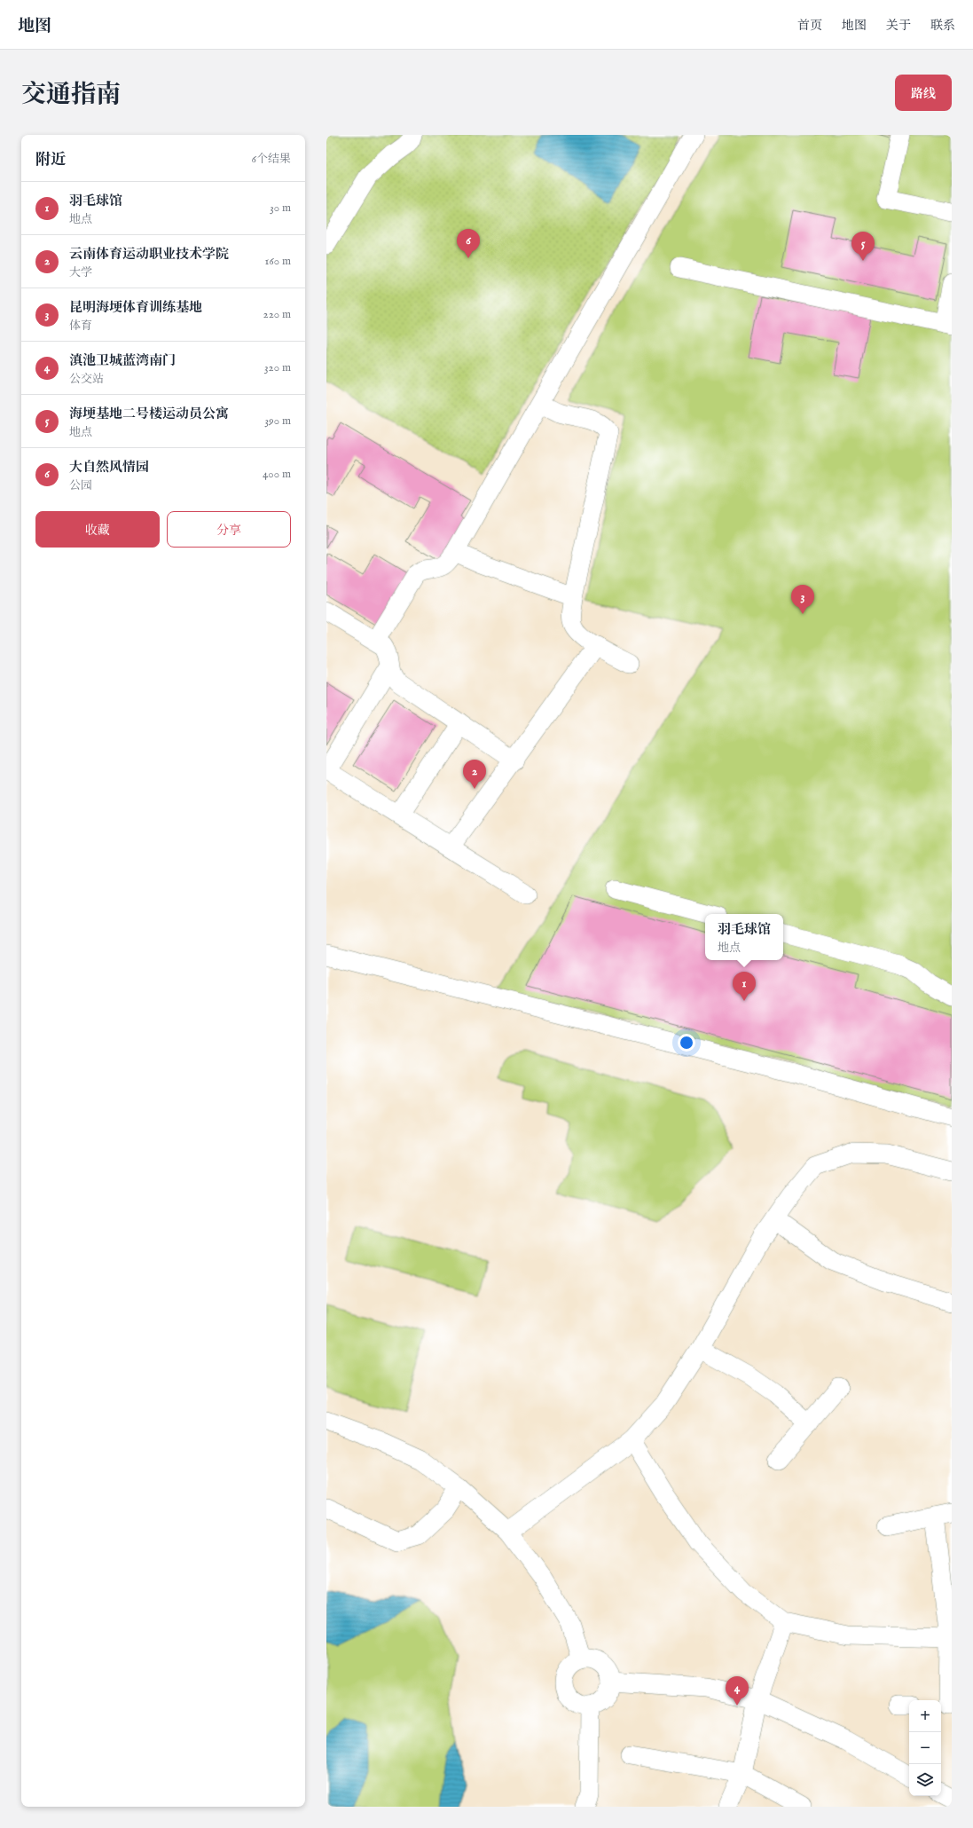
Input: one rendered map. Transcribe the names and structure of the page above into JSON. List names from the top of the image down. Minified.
{"page":{"header":"地图","nav":["首页","地图","关于","联系"],"title":"交通指南","buttons":["路线",["收藏","分享"]],"heading":["附近","6个结果"],"list":[{"mark":"1","name":"羽毛球馆","note":"地点","value":"30 m"},{"mark":"2","name":"云南体育运动职业技术学院","note":"大学","value":"160 m"},{"mark":"3","name":"昆明海埂体育训练基地","note":"体育","value":"220 m"},{"mark":"4","name":"滇池卫城蓝湾南门","note":"公交站","value":"320 m"},{"mark":"5","name":"海埂基地二号楼运动员公寓","note":"地点","value":"390 m"},{"mark":"6","name":"大自然风情园","note":"公园","value":"400 m"}],"pins":["6","5","3","2","1","4"],"popup":["羽毛球馆","地点"],"map_buttons":["+","−"]}}
